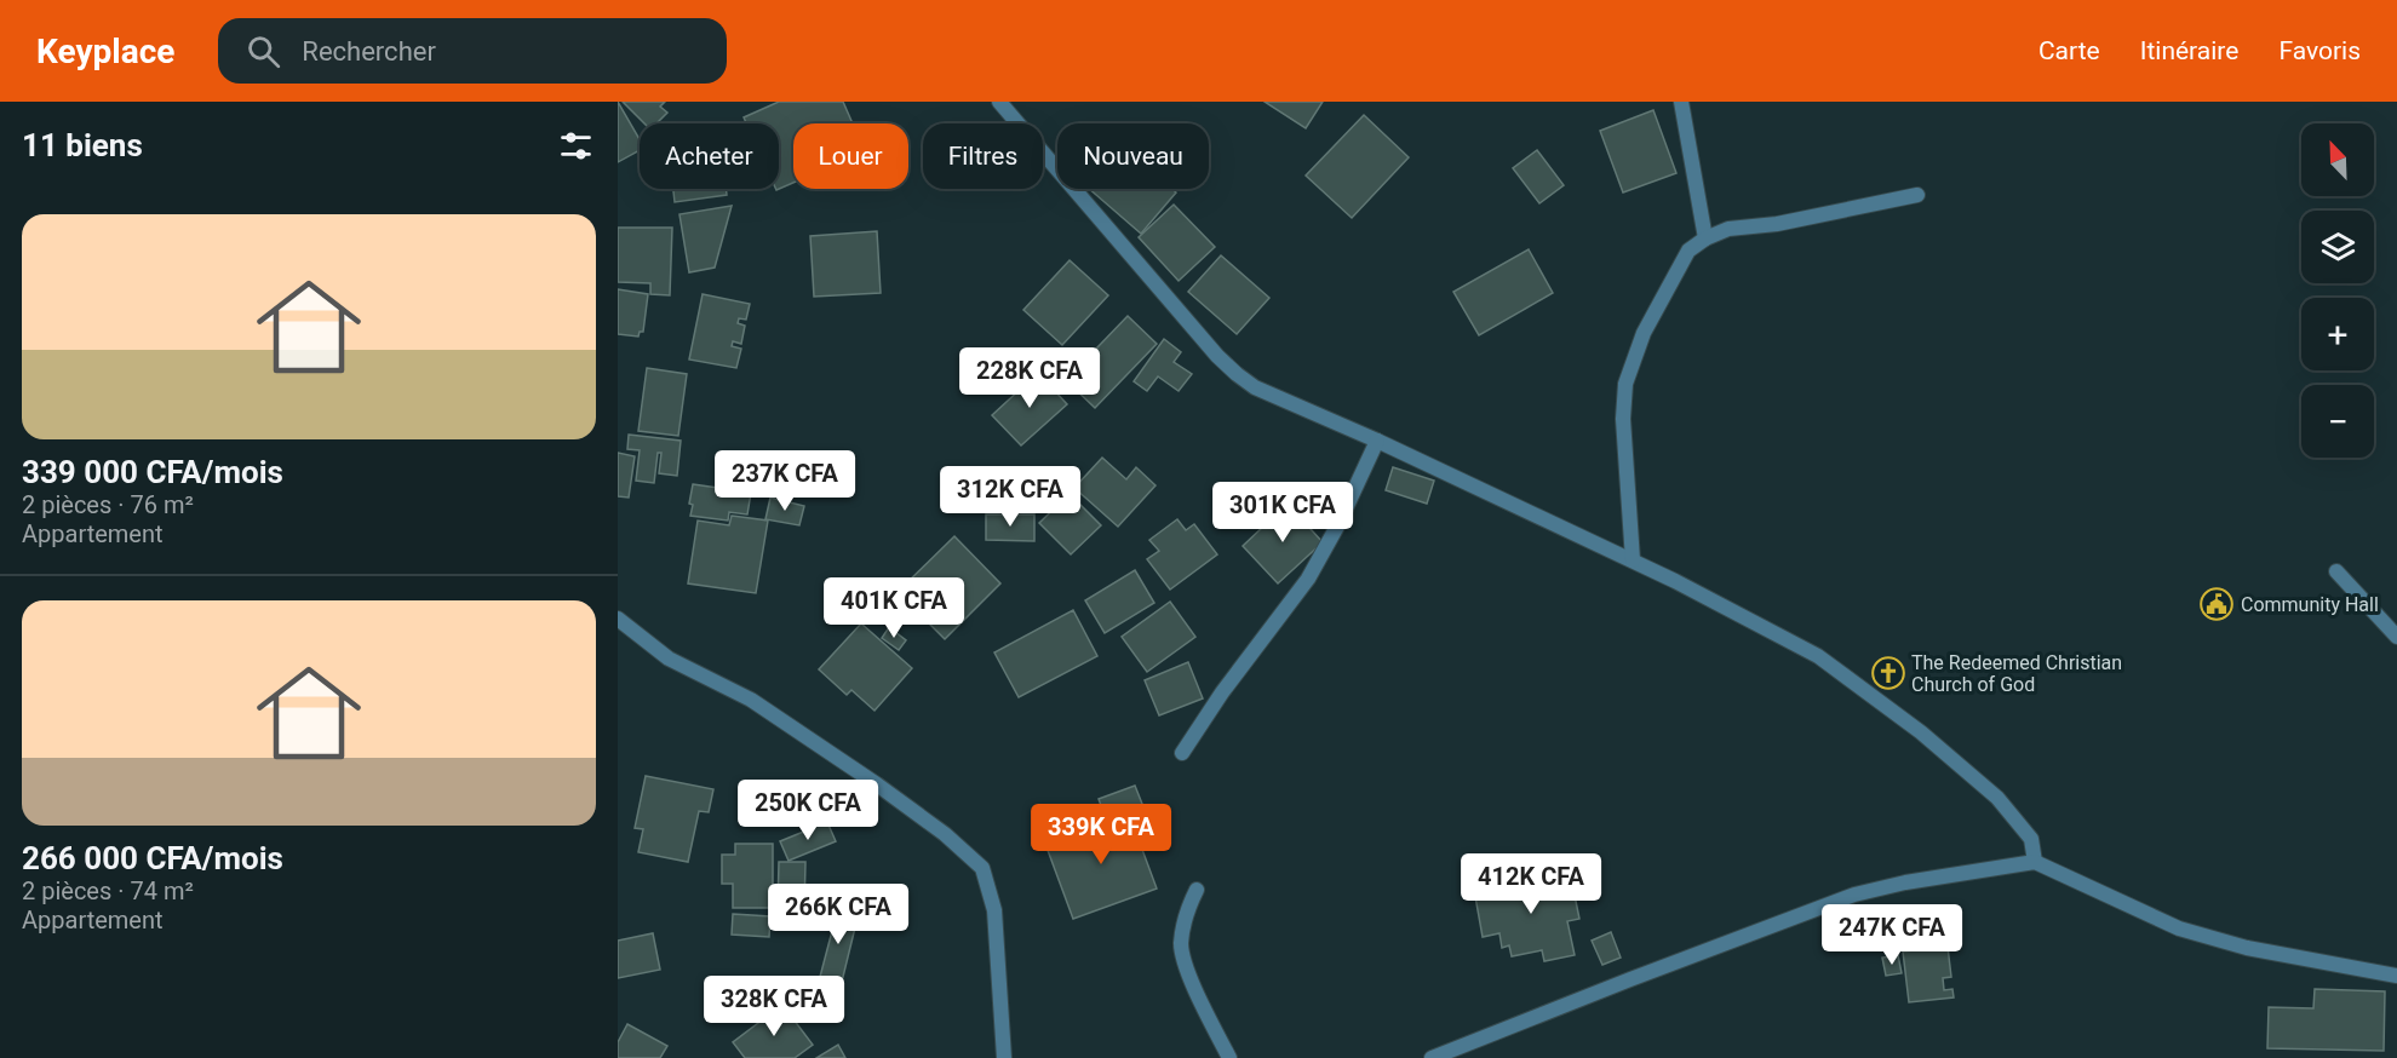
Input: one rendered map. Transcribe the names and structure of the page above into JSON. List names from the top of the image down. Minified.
{"places":{"public building":["Community Hall"],"church":["The Redeemed Christian Church of God"]},"north":"top left","page":{"header":"Keyplace","search":"Rechercher","nav":["Carte","Itinéraire","Favoris"],"heading":"11 biens","map_buttons":["+","−"],"chip":["Acheter","Louer","Filtres","Nouveau"],"list":[{"name":"339 000 CFA/mois","note":"2 pièces · 76 m² · Appartement"},{"name":"266 000 CFA/mois","note":"2 pièces · 74 m² · Appartement"}],"price":["228K CFA","237K CFA","312K CFA","301K CFA","401K CFA","250K CFA","339K CFA","412K CFA","266K CFA","247K CFA","328K CFA"]}}
